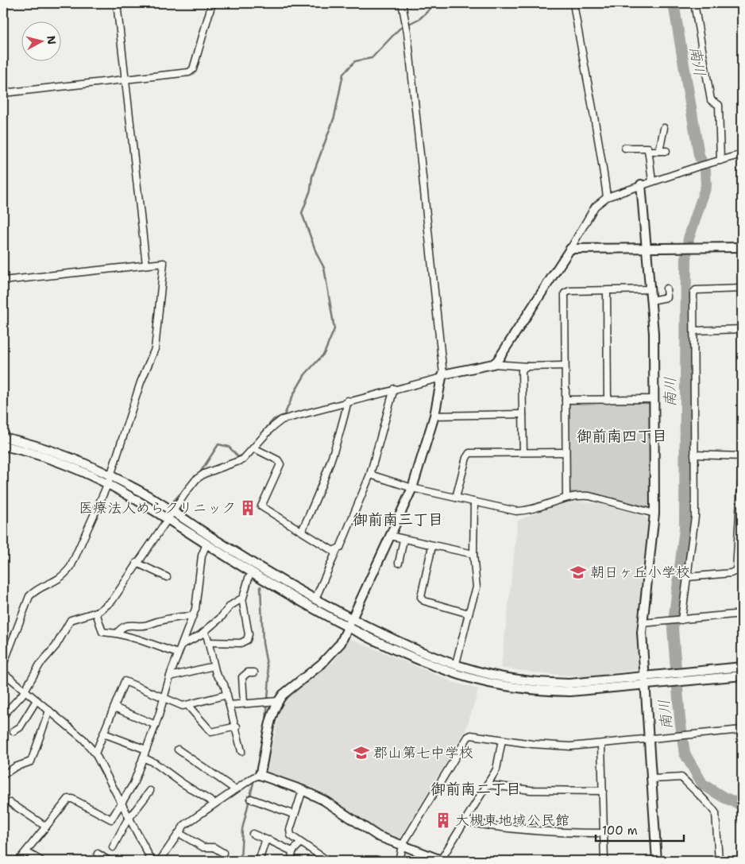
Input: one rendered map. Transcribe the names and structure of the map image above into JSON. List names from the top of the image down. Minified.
{"districts":["御前南四丁目","御前南三丁目","御前南二丁目"],"water":["南川"],"places":{"building":["医療法人めらクリニック","大槻東地域公民館"],"school or university":["朝日ヶ丘小学校","郡山第七中学校"]},"scale_bar":"100 m","north":"right"}
